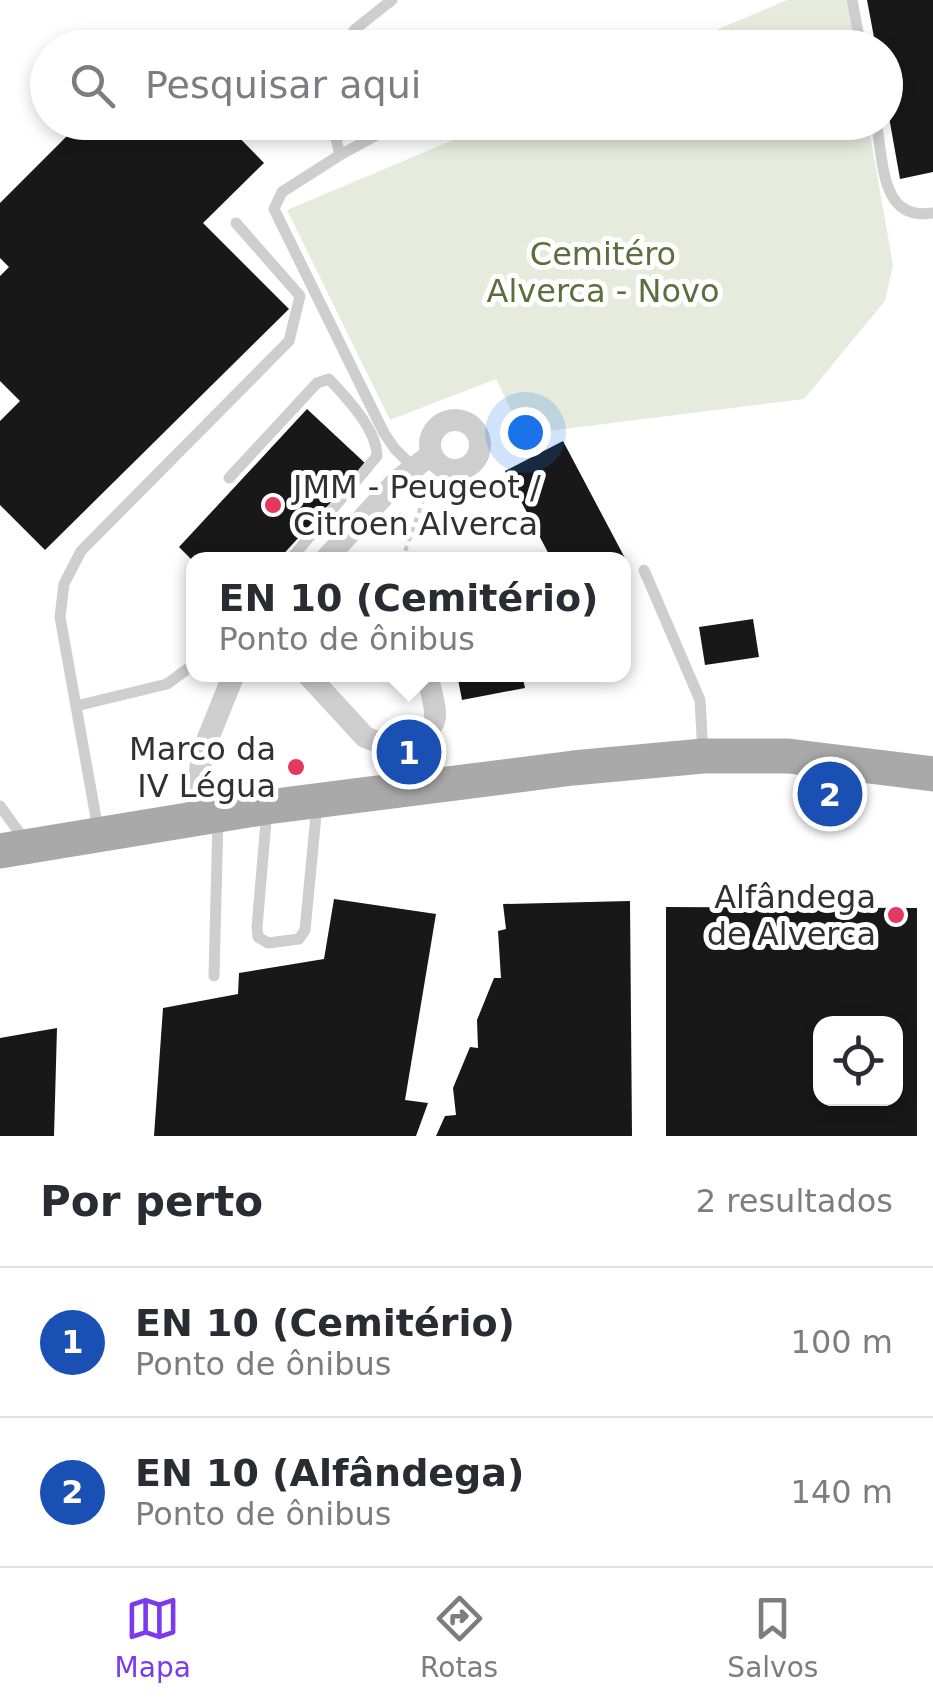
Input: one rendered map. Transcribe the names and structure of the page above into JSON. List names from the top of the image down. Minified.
{"parks":["Cemitéro Alverca - Novo"],"places":["JMM - Peugeot / Citroen Alverca","Marco da IV Légua","Alfândega de Alverca"],"page":{"search":"Pesquisar aqui","popup":["EN 10 (Cemitério)","Ponto de ônibus"],"pins":["1","2"],"heading":["Por perto","2 resultados"],"list":[{"mark":"1","name":"EN 10 (Cemitério)","note":"Ponto de ônibus","value":"100 m"},{"mark":"2","name":"EN 10 (Alfândega)","note":"Ponto de ônibus","value":"140 m"}],"nav":["Mapa","Rotas","Salvos"]}}
